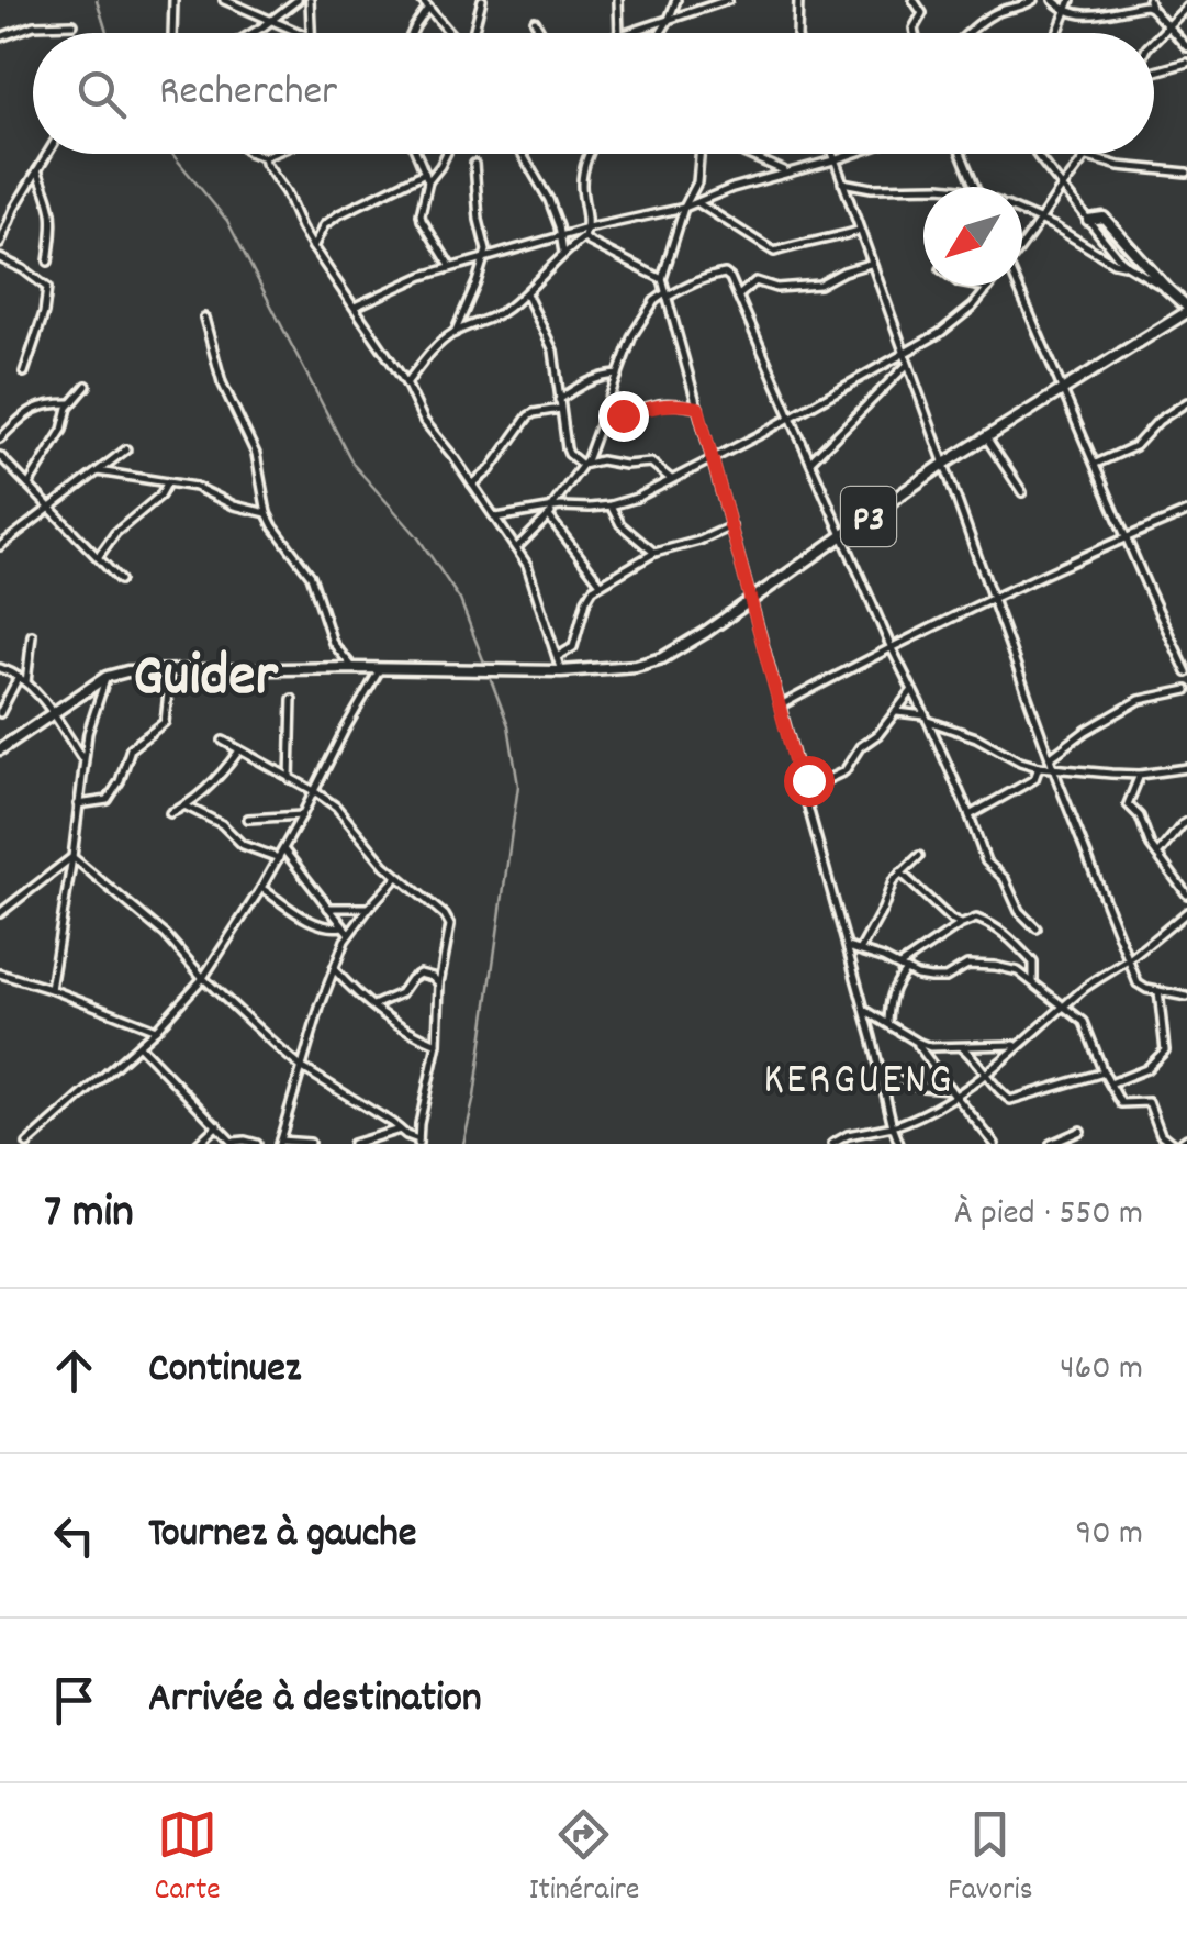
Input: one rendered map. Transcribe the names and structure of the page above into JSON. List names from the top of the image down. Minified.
{"streets":{"main road":["P3"]},"districts":["Guider","KERGUENG"],"north":"bottom left","page":{"search":"Rechercher","heading":["7 min","À pied · 550 m"],"list":[["Continuez","460 m"],["Tournez à gauche","90 m"],"Arrivée à destination"],"nav":["Carte","Itinéraire","Favoris"]}}
